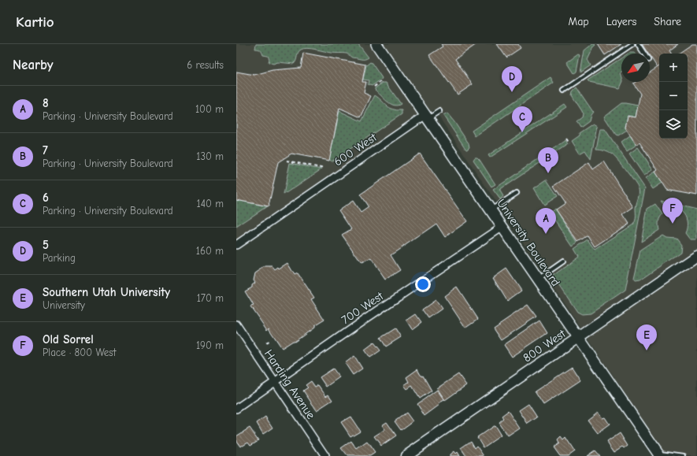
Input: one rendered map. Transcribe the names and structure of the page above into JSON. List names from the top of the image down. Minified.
{"streets":{"main road":["University Boulevard"],"street":["600 West","700 West","800 West","Harding Avenue"]},"crossings":[["600 West","University Boulevard"],["University Boulevard","700 West"],["University Boulevard","800 West"],["700 West","Harding Avenue"]],"north":"bottom left","page":{"header":"Kartio","nav":["Map","Layers","Share"],"heading":["Nearby","6 results"],"map_buttons":["+","−"],"pins":["D","C","B","F","A","E"],"list":[{"mark":"A","name":"8","note":"Parking · University Boulevard","value":"100 m"},{"mark":"B","name":"7","note":"Parking · University Boulevard","value":"130 m"},{"mark":"C","name":"6","note":"Parking · University Boulevard","value":"140 m"},{"mark":"D","name":"5","note":"Parking","value":"160 m"},{"mark":"E","name":"Southern Utah University","note":"University","value":"170 m"},{"mark":"F","name":"Old Sorrel","note":"Place · 800 West","value":"190 m"}]}}
